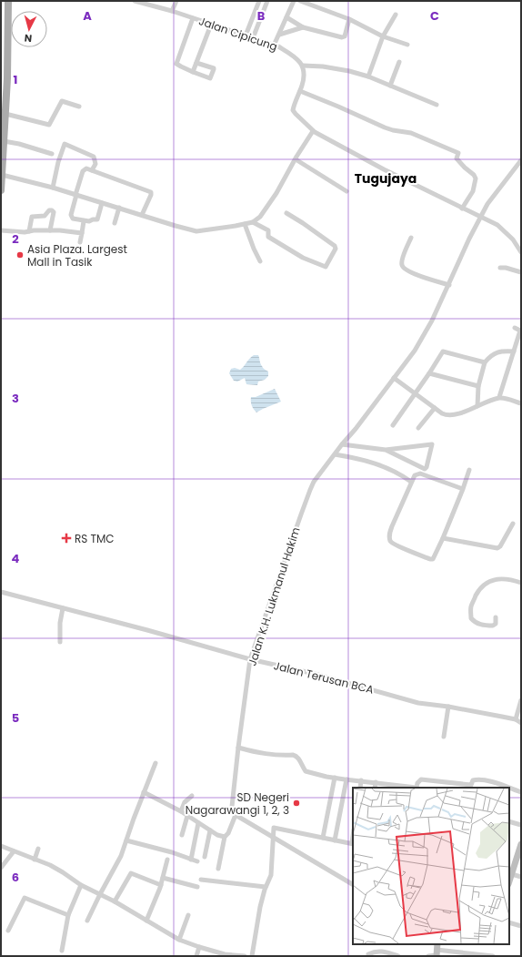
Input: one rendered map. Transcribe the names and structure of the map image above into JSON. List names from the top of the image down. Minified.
{"streets":{"street":["Jalan Cipicung","Jalan K.H. Lukmanul Hakim","Jalan Terusan BCA"]},"crossings":[["Jalan K.H. Lukmanul Hakim","Jalan Terusan BCA"]],"districts":["Tugujaya"],"places":{"other":["Asia Plaza. Largest Mall in Tasik","SD Negeri Nagarawangi 1, 2, 3"],"health":["RS TMC"]},"north":"bottom","grid":{"columns":["A","B","C"],"rows":["1","2","3","4","5","6"]}}
